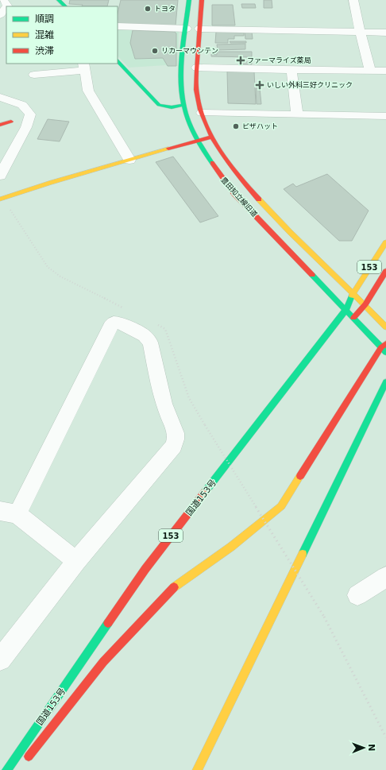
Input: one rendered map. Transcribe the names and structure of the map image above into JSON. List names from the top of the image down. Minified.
{"streets":{"main road":["豊田知立線旧道","153","国道153号"]},"crossings":[["豊田知立線旧道","153"],["豊田知立線旧道","国道153号"]],"places":{"other":["トヨタ","リカーマウンテン","ピザハット"],"health":["ファーマライズ薬局","いしい外科三好クリニック"]},"legend":["順調","混雑","渋滞"],"north":"right"}
